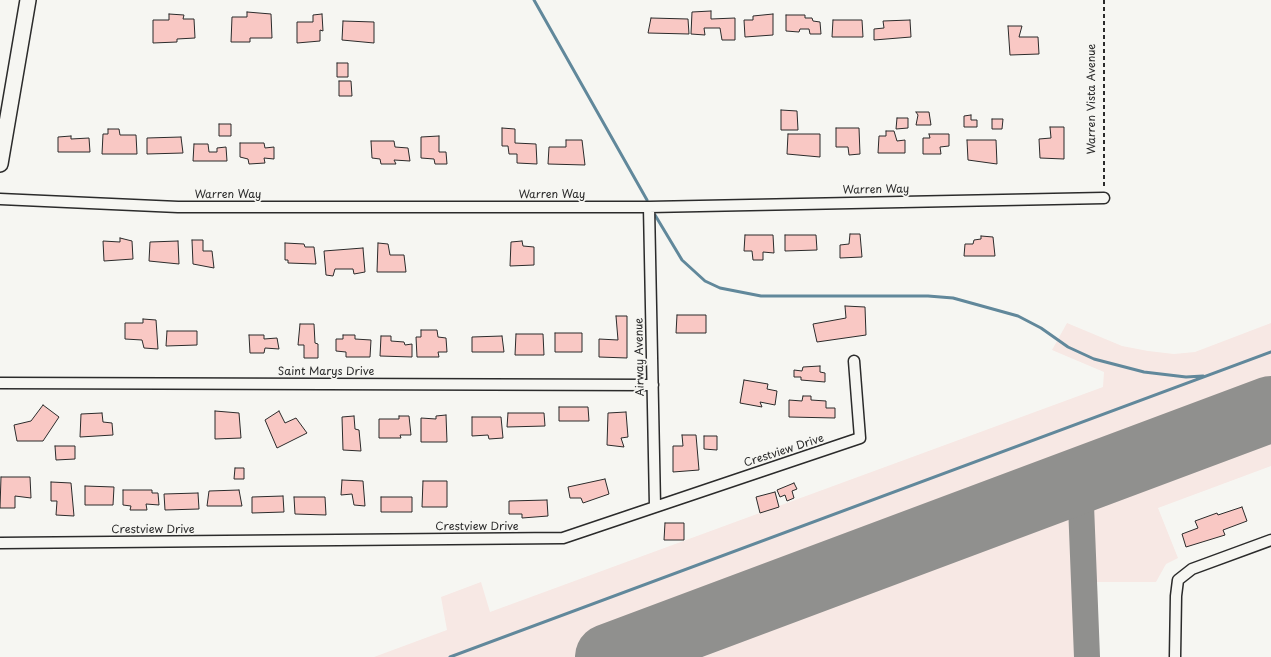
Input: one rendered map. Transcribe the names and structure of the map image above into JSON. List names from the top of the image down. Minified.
{"streets":{"street":["Warren Way","Airway Avenue","Saint Marys Drive","Crestview Drive"],"path":["Warren Vista Avenue"]},"crossings":[["Warren Vista Avenue","Warren Way"],["Warren Way","Airway Avenue"],["Airway Avenue","Saint Marys Drive"],["Airway Avenue","Crestview Drive"]]}
